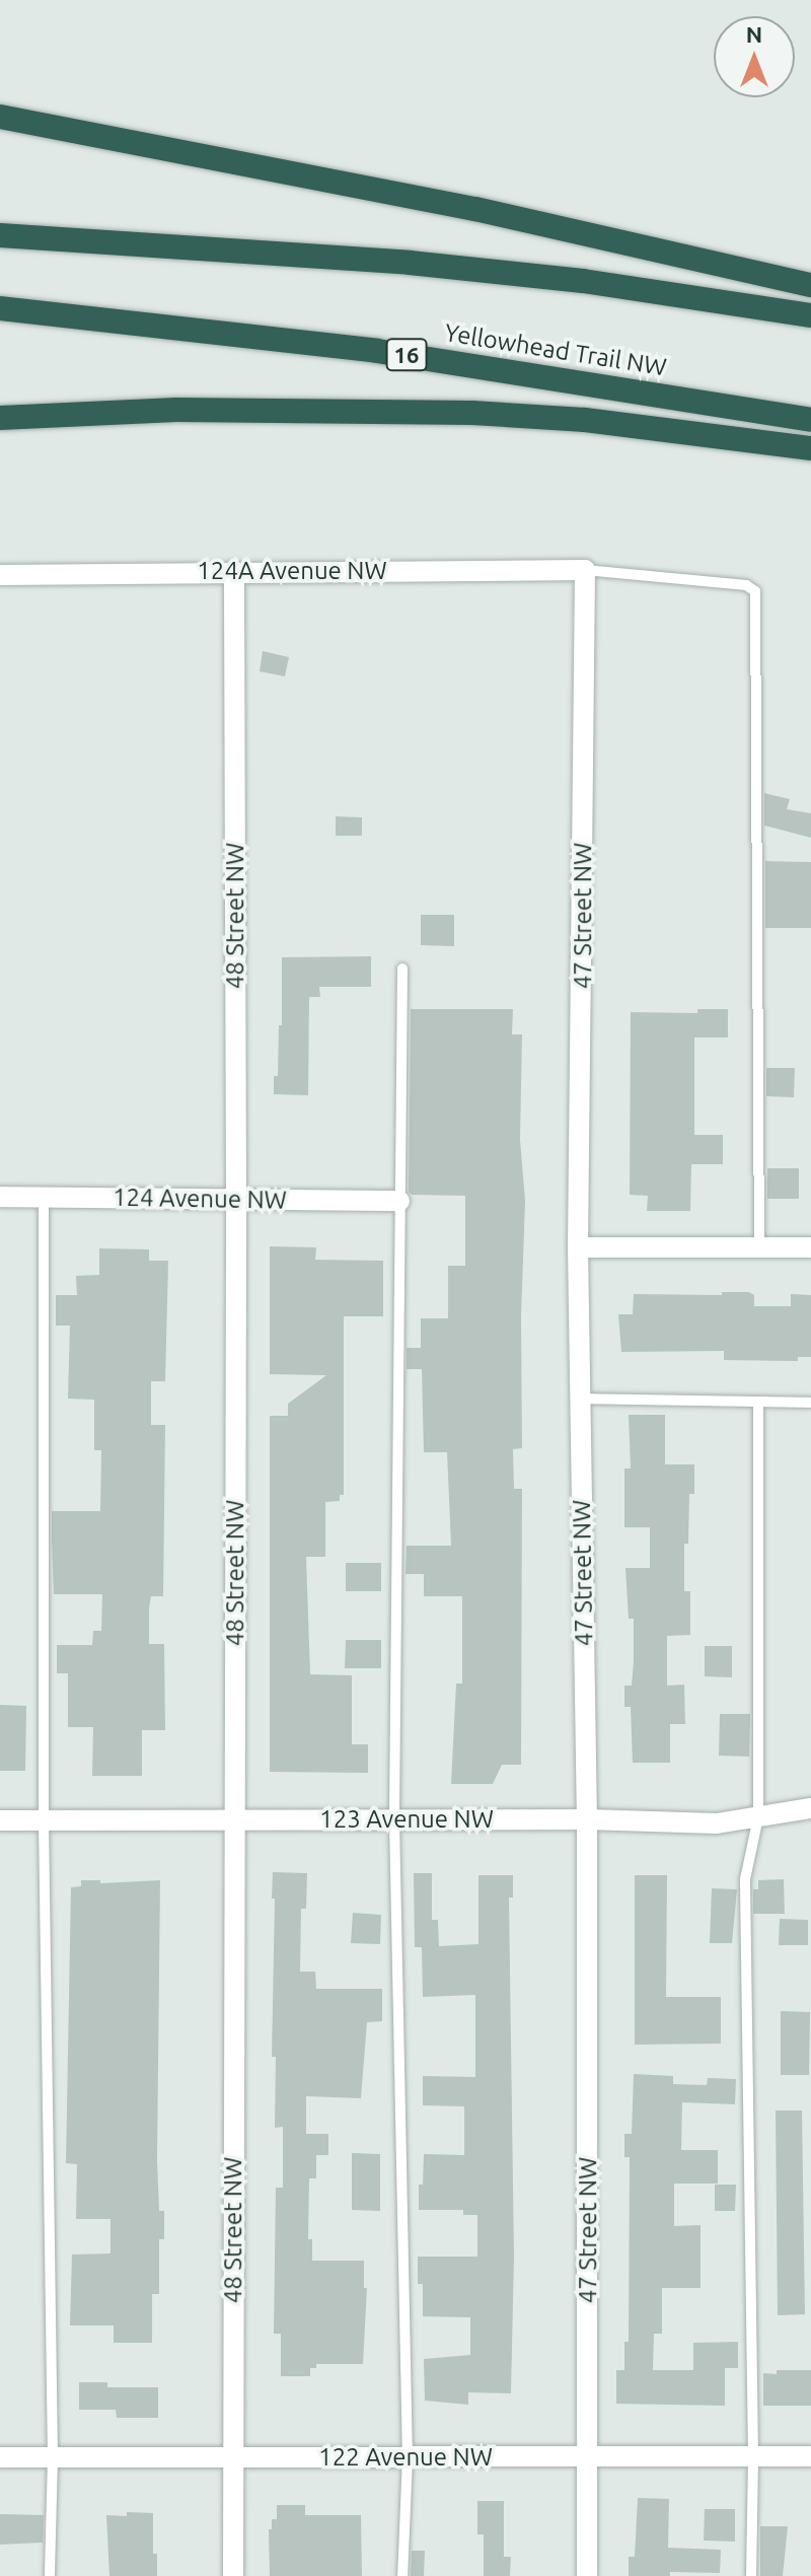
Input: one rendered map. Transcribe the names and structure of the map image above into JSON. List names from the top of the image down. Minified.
{"streets":{"highway":["Yellowhead Trail NW","16"],"street":["124A Avenue NW","48 Street NW","47 Street NW","124 Avenue NW","123 Avenue NW","122 Avenue NW"]},"crossings":[["124A Avenue NW","48 Street NW"],["124A Avenue NW","47 Street NW"],["48 Street NW","124 Avenue NW"],["48 Street NW","123 Avenue NW"],["48 Street NW","122 Avenue NW"],["47 Street NW","123 Avenue NW"],["47 Street NW","122 Avenue NW"]],"north":"top"}
